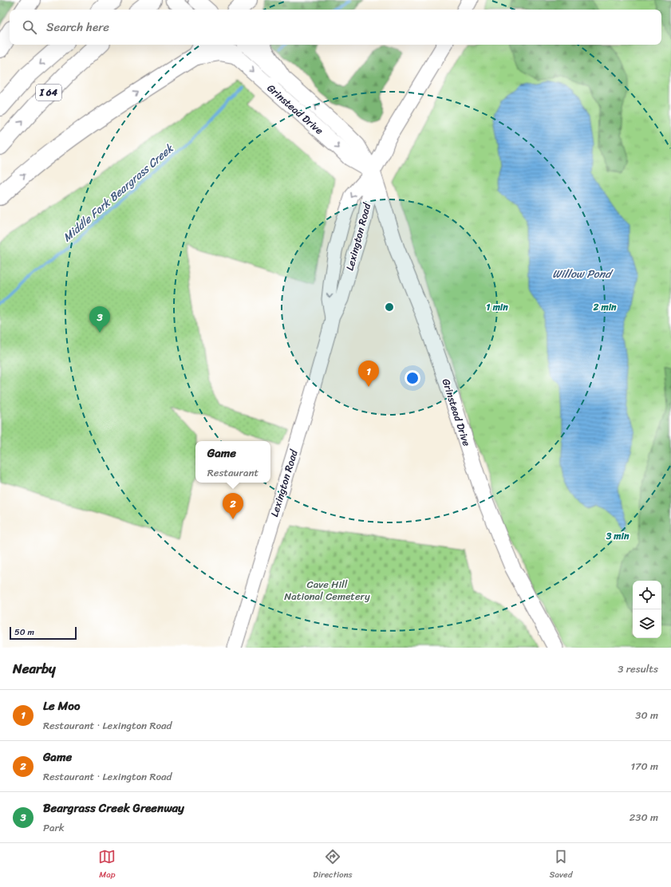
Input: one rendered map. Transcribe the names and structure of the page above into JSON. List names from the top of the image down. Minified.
{"streets":{"highway":["I 64"],"main road":["Grinstead Drive","Lexington Road"]},"crossings":[["Grinstead Drive","Lexington Road"]],"water":["Middle Fork Beargrass Creek","Willow Pond"],"parks":["Cave Hill National Cemetery"],"scale_bar":"50 m","page":{"search":"Search here","pins":["3","1","2"],"popup":["Game","Restaurant"],"scale":"50 m","heading":["Nearby","3 results"],"list":[{"mark":"1","name":"Le Moo","note":"Restaurant · Lexington Road","value":"30 m"},{"mark":"2","name":"Game","note":"Restaurant · Lexington Road","value":"170 m"},{"mark":"3","name":"Beargrass Creek Greenway","note":"Park","value":"230 m"}],"nav":["Map","Directions","Saved"]},"rings":["1 min","2 min","3 min"]}
